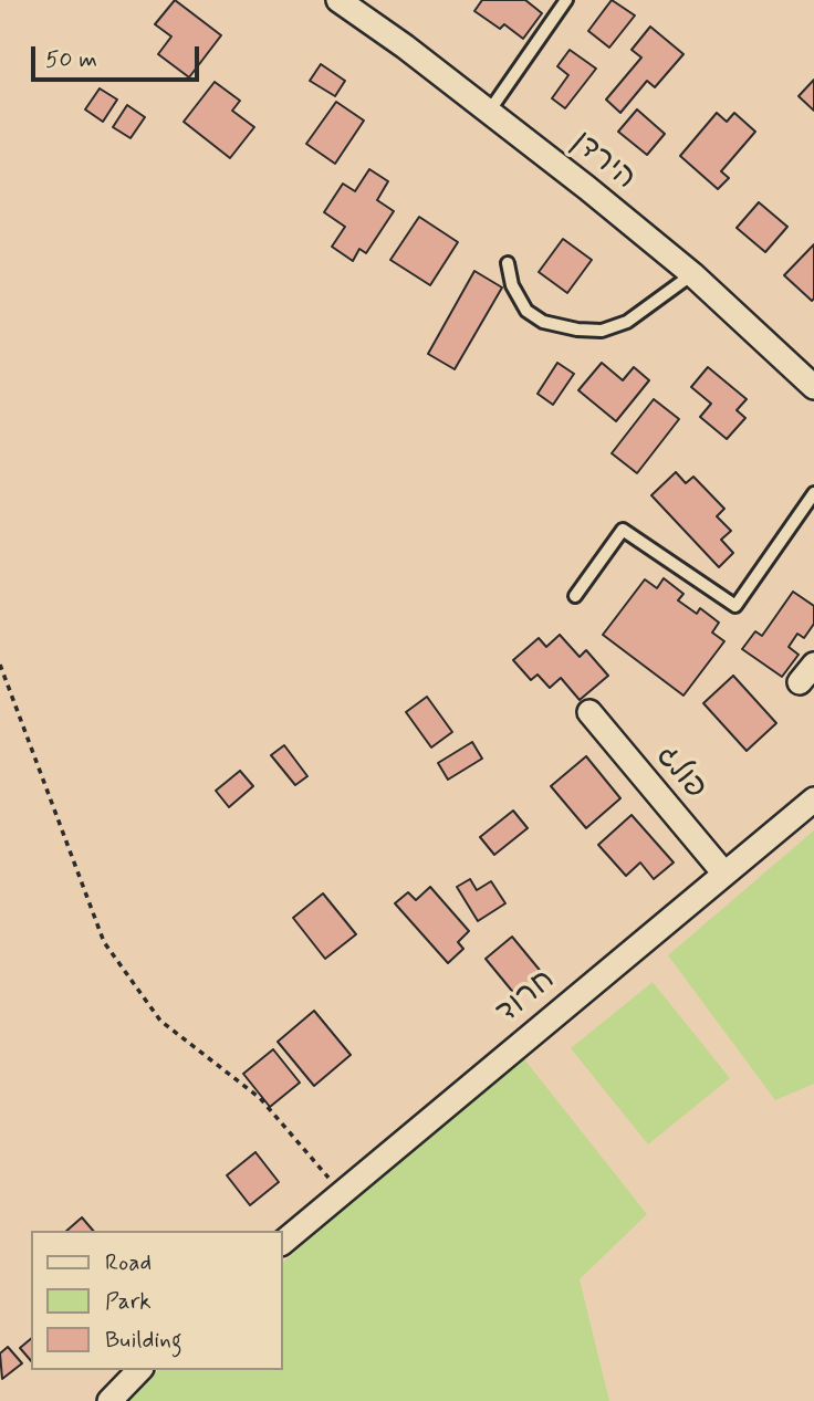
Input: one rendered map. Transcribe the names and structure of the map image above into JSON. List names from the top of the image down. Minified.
{"streets":{"street":["הירדן","פולג","חרוד"]},"crossings":[["פולג","חרוד"]],"legend":["Road","Park","Building"],"scale_bar":"50 m"}
